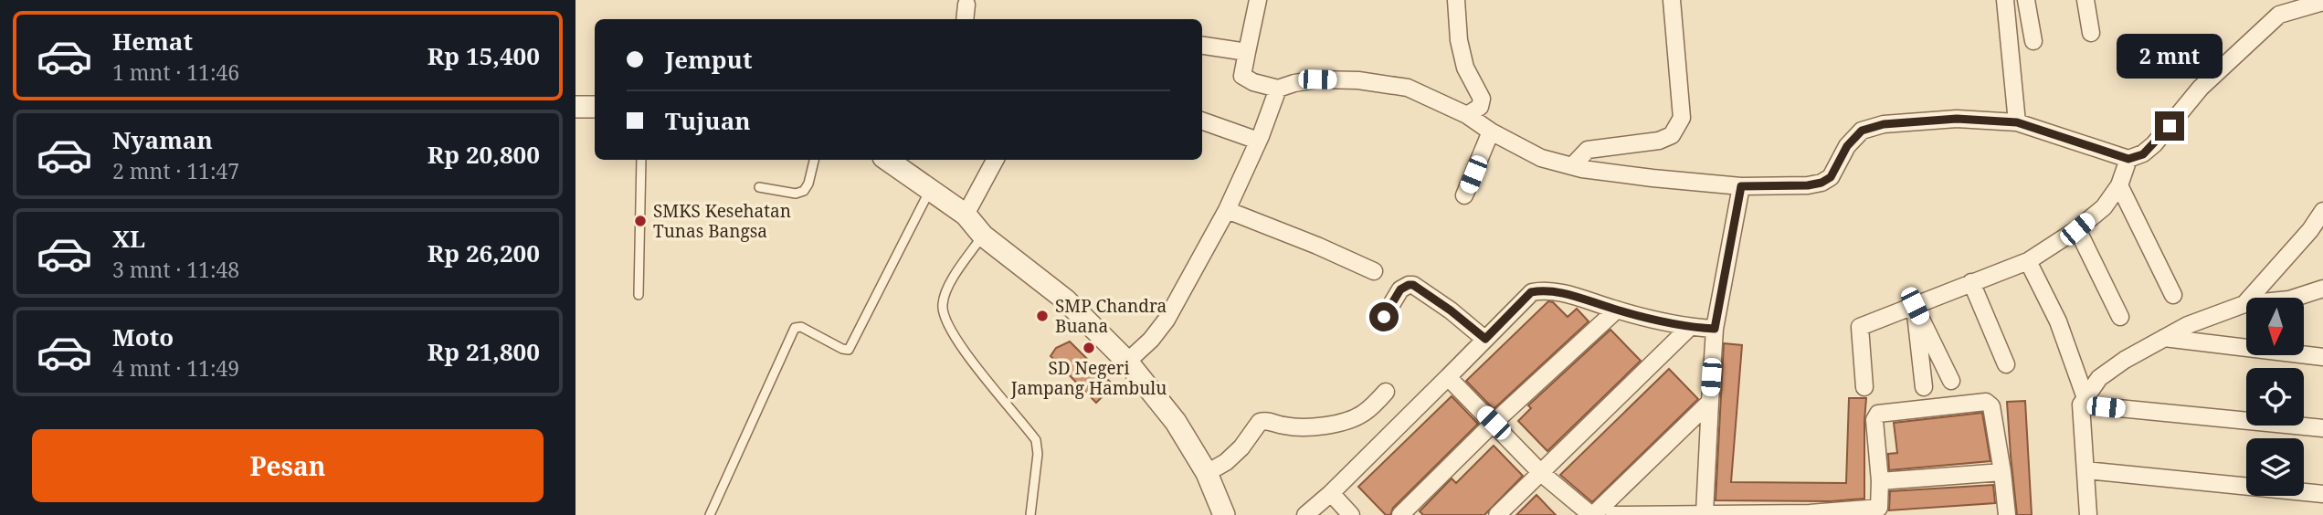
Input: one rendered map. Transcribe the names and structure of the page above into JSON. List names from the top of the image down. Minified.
{"places":["SMKS Kesehatan Tunas Bangsa","SMP Chandra Buana","SD Negeri Jampang Hambulu"],"north":"bottom","page":{"list":[{"name":"Hemat","note":"1 mnt · 11:46","value":"Rp 15,400"},{"name":"Nyaman","note":"2 mnt · 11:47","value":"Rp 20,800"},{"name":"XL","note":"3 mnt · 11:48","value":"Rp 26,200"},{"name":"Moto","note":"4 mnt · 11:49","value":"Rp 21,800"}],"banner":["Jemput","Tujuan"],"bubble":"2 mnt","buttons":"Pesan"}}
